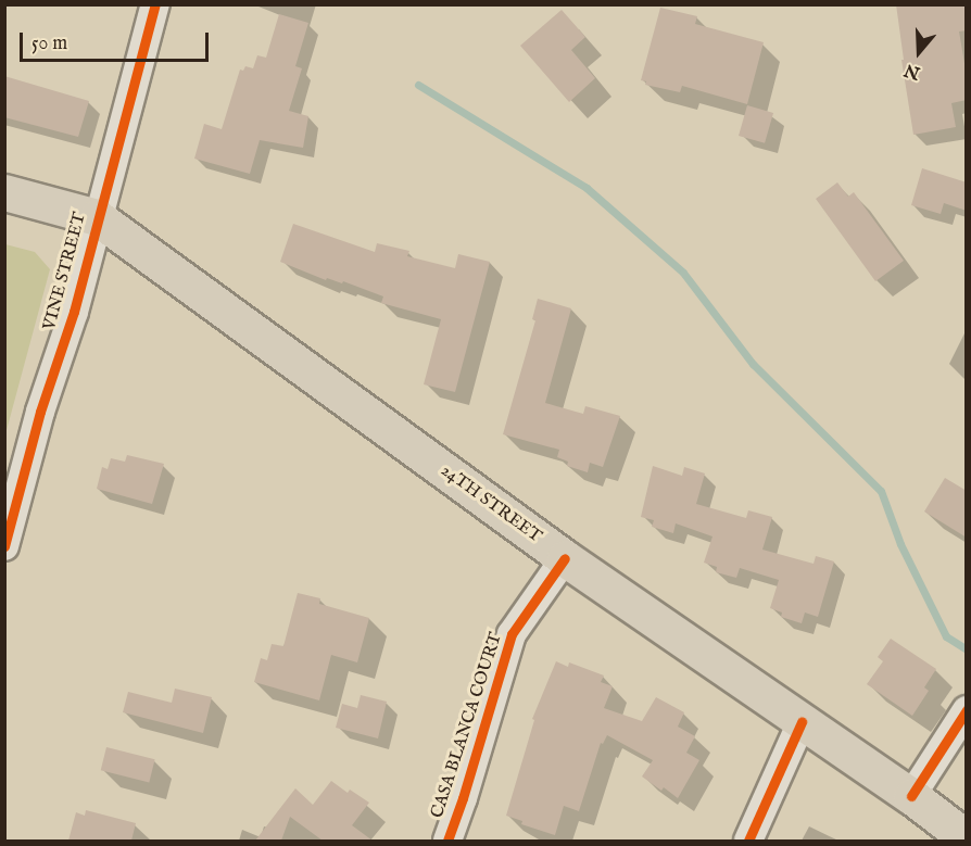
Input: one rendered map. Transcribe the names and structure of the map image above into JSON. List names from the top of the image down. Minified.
{"streets":{"main road":["24TH STREET"],"street":["VINE STREET","CASA BLANCA COURT"]},"crossings":[["VINE STREET","24TH STREET"],["24TH STREET","CASA BLANCA COURT"]],"scale_bar":"50 m","north":"bottom"}
